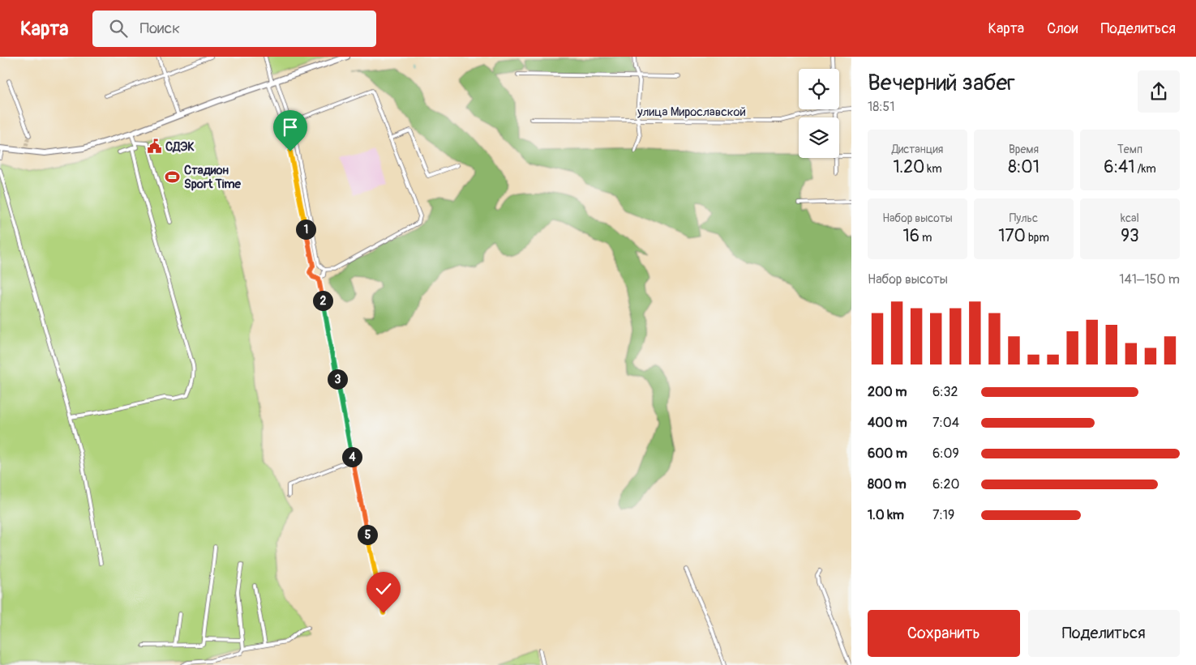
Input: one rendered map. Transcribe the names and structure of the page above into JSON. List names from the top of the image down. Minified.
{"streets":{"street":["улица Мирославской"]},"places":{"public building":["СДЭК"],"sports":["Стадион Sport Time"]},"page":{"header":"Карта","search":"Поиск","nav":["Карта","Слои","Поделиться"],"heading":["Вечерний забег","18:51"],"stats":[["Дистанция","1.20 km"],["Время","8:01"],["Темп","6:41 /km"],["Набор высоты","16 m"],["Пульс","170 bpm"],["kcal","93"]],"pins":["1","2","3","4","5"],"chart":["Набор высоты","141–150 m"],"list":[{"name":"200 m","note":"6:32"},{"name":"400 m","note":"7:04"},{"name":"600 m","note":"6:09"},{"name":"800 m","note":"6:20"},{"name":"1.0 km","note":"7:19"}],"buttons":["Сохранить","Поделиться"]}}
